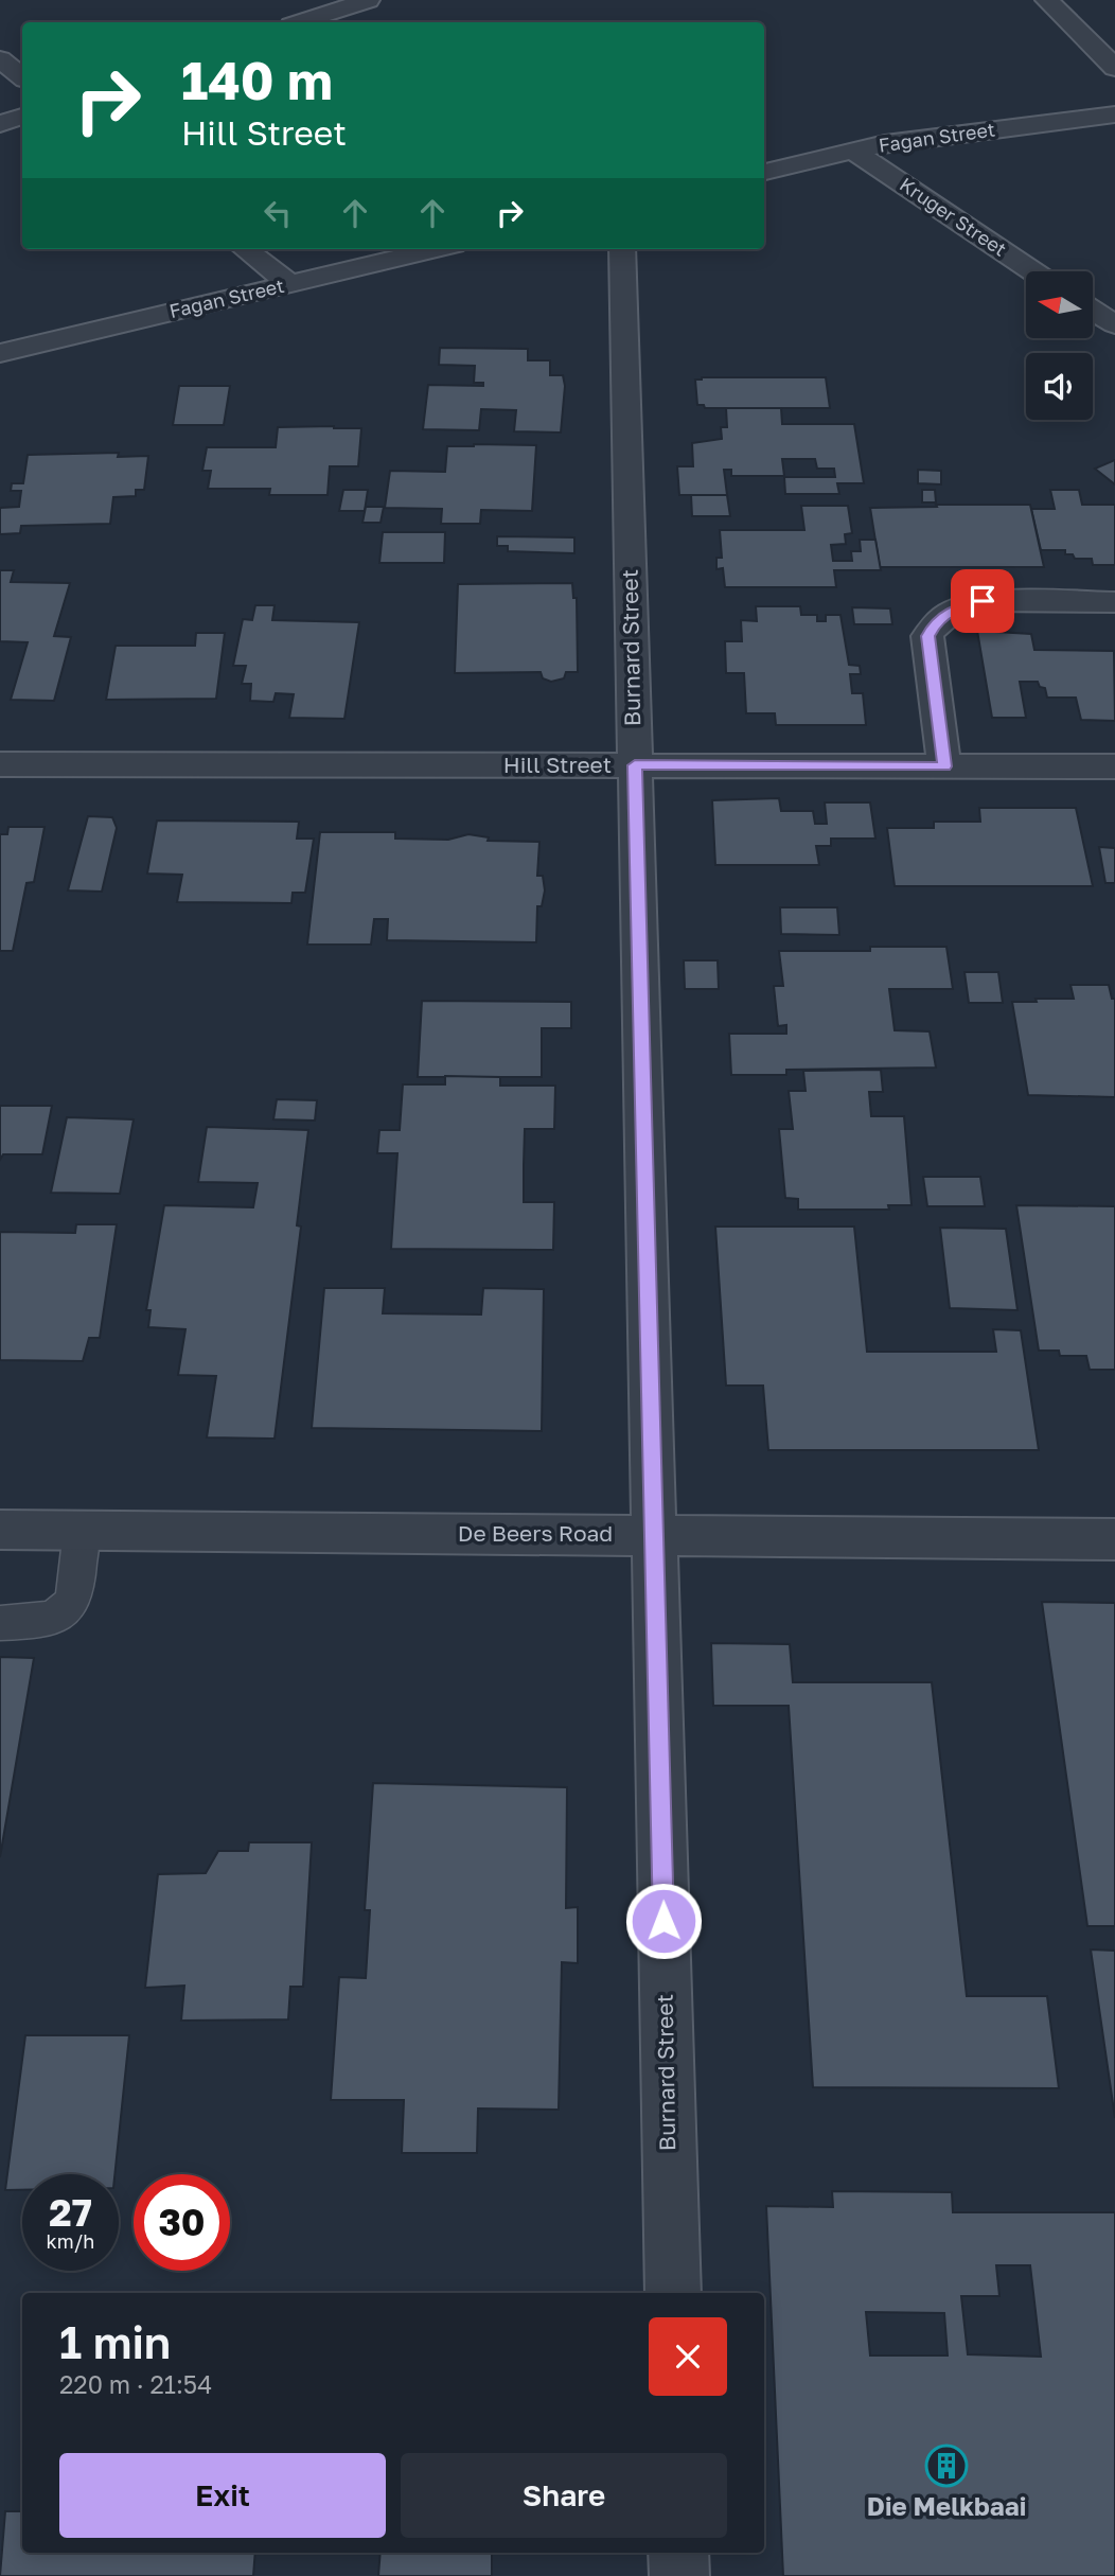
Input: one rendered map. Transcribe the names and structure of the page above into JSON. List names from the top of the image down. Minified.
{"streets":{"street":["Fagan Street","Kruger Street","Burnard Street","Hill Street","De Beers Road"]},"crossings":[["Fagan Street","Kruger Street"],["Burnard Street","Hill Street"],["Burnard Street","De Beers Road"]],"places":{"building":["Die Melkbaai"]},"north":"left","page":{"turn":["140 m","Hill Street"],"speed":"27 km/h","limit":"30","heading":["1 min","220 m · 21:54"],"buttons":["Exit","Share"]}}
